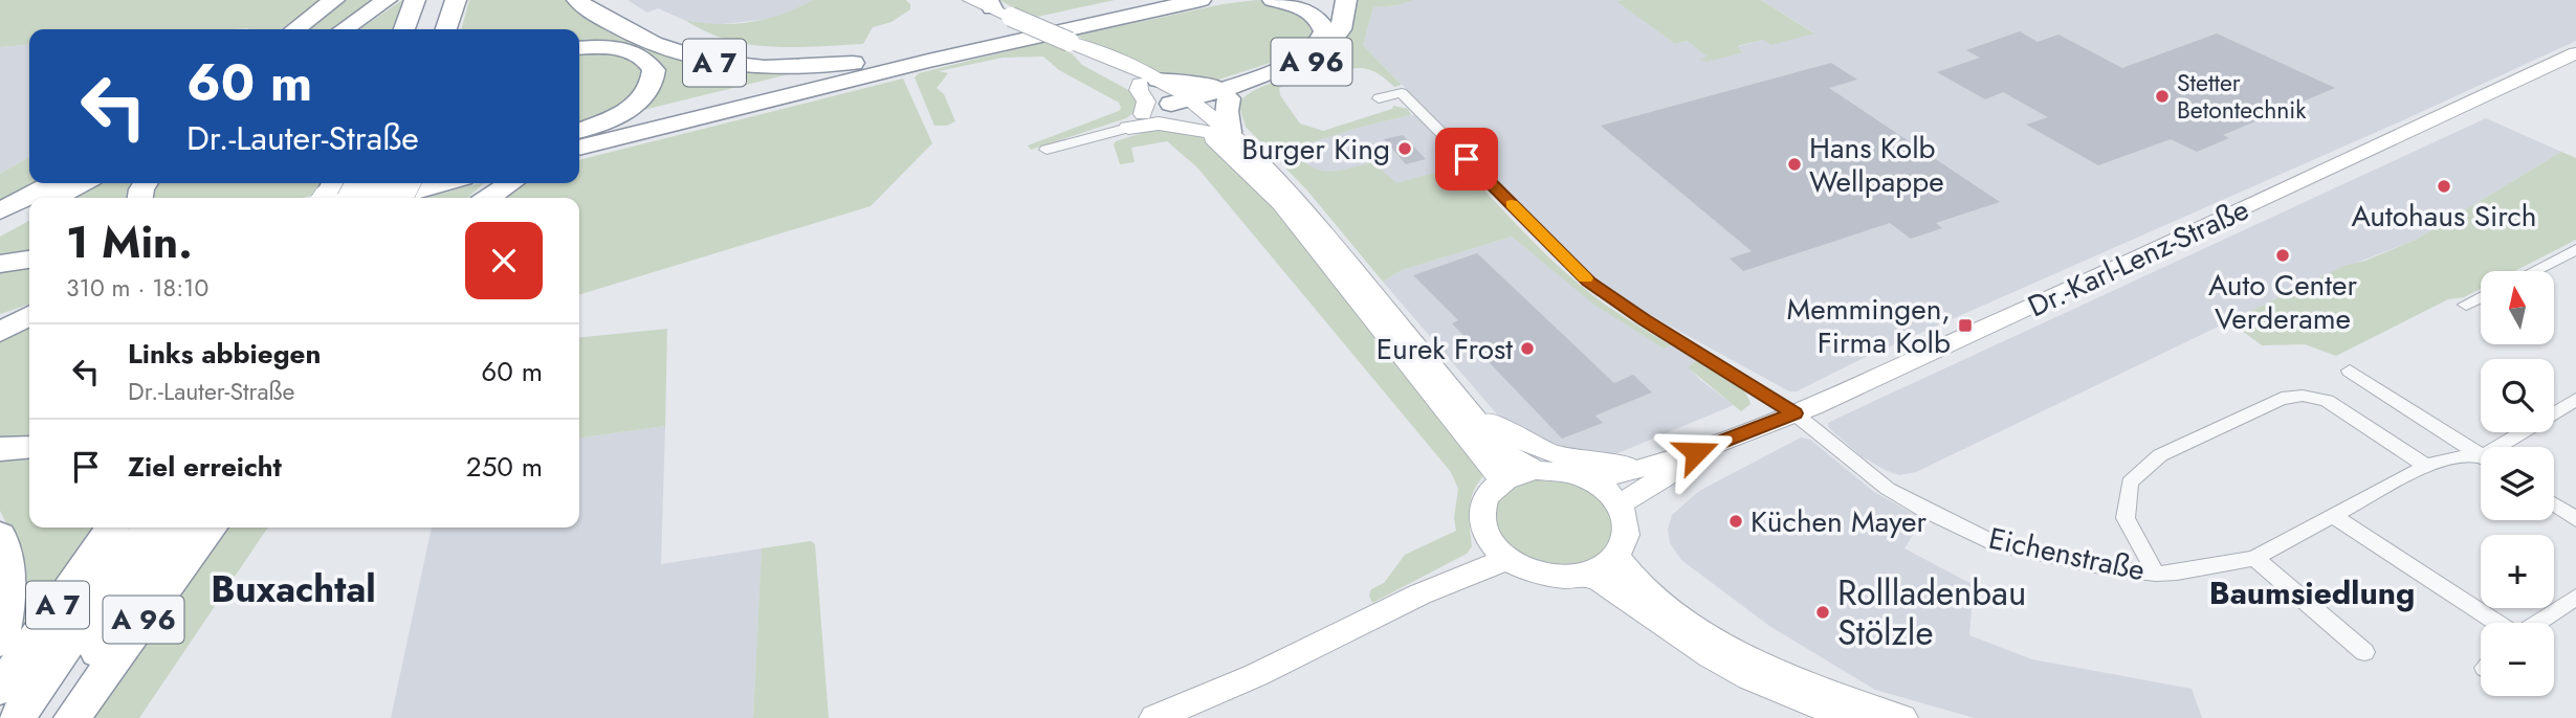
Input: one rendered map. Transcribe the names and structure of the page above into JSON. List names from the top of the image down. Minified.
{"streets":{"highway":["A 96","A 7"],"main road":["Dr.-Karl-Lenz-Straße"],"street":["Eichenstraße"]},"crossings":[["Dr.-Karl-Lenz-Straße","Eichenstraße"]],"districts":["Buxachtal","Baumsiedlung"],"places":{"other":["Stetter Betontechnik","Burger King","Hans Kolb Wellpappe","Autohaus Sirch","Auto Center Verderame","Eurek Frost","Küchen Mayer","Rollladenbau Stölzle"],"transit":["Memmingen, Firma Kolb"]},"north":"top","page":{"turn":["60 m","Dr.-Lauter-Straße"],"heading":["1 Min.","310 m · 18:10"],"map_buttons":["+","−"],"list":[{"name":"Links abbiegen","note":"Dr.-Lauter-Straße","value":"60 m"},{"name":"Ziel erreicht","value":"250 m"}]}}
